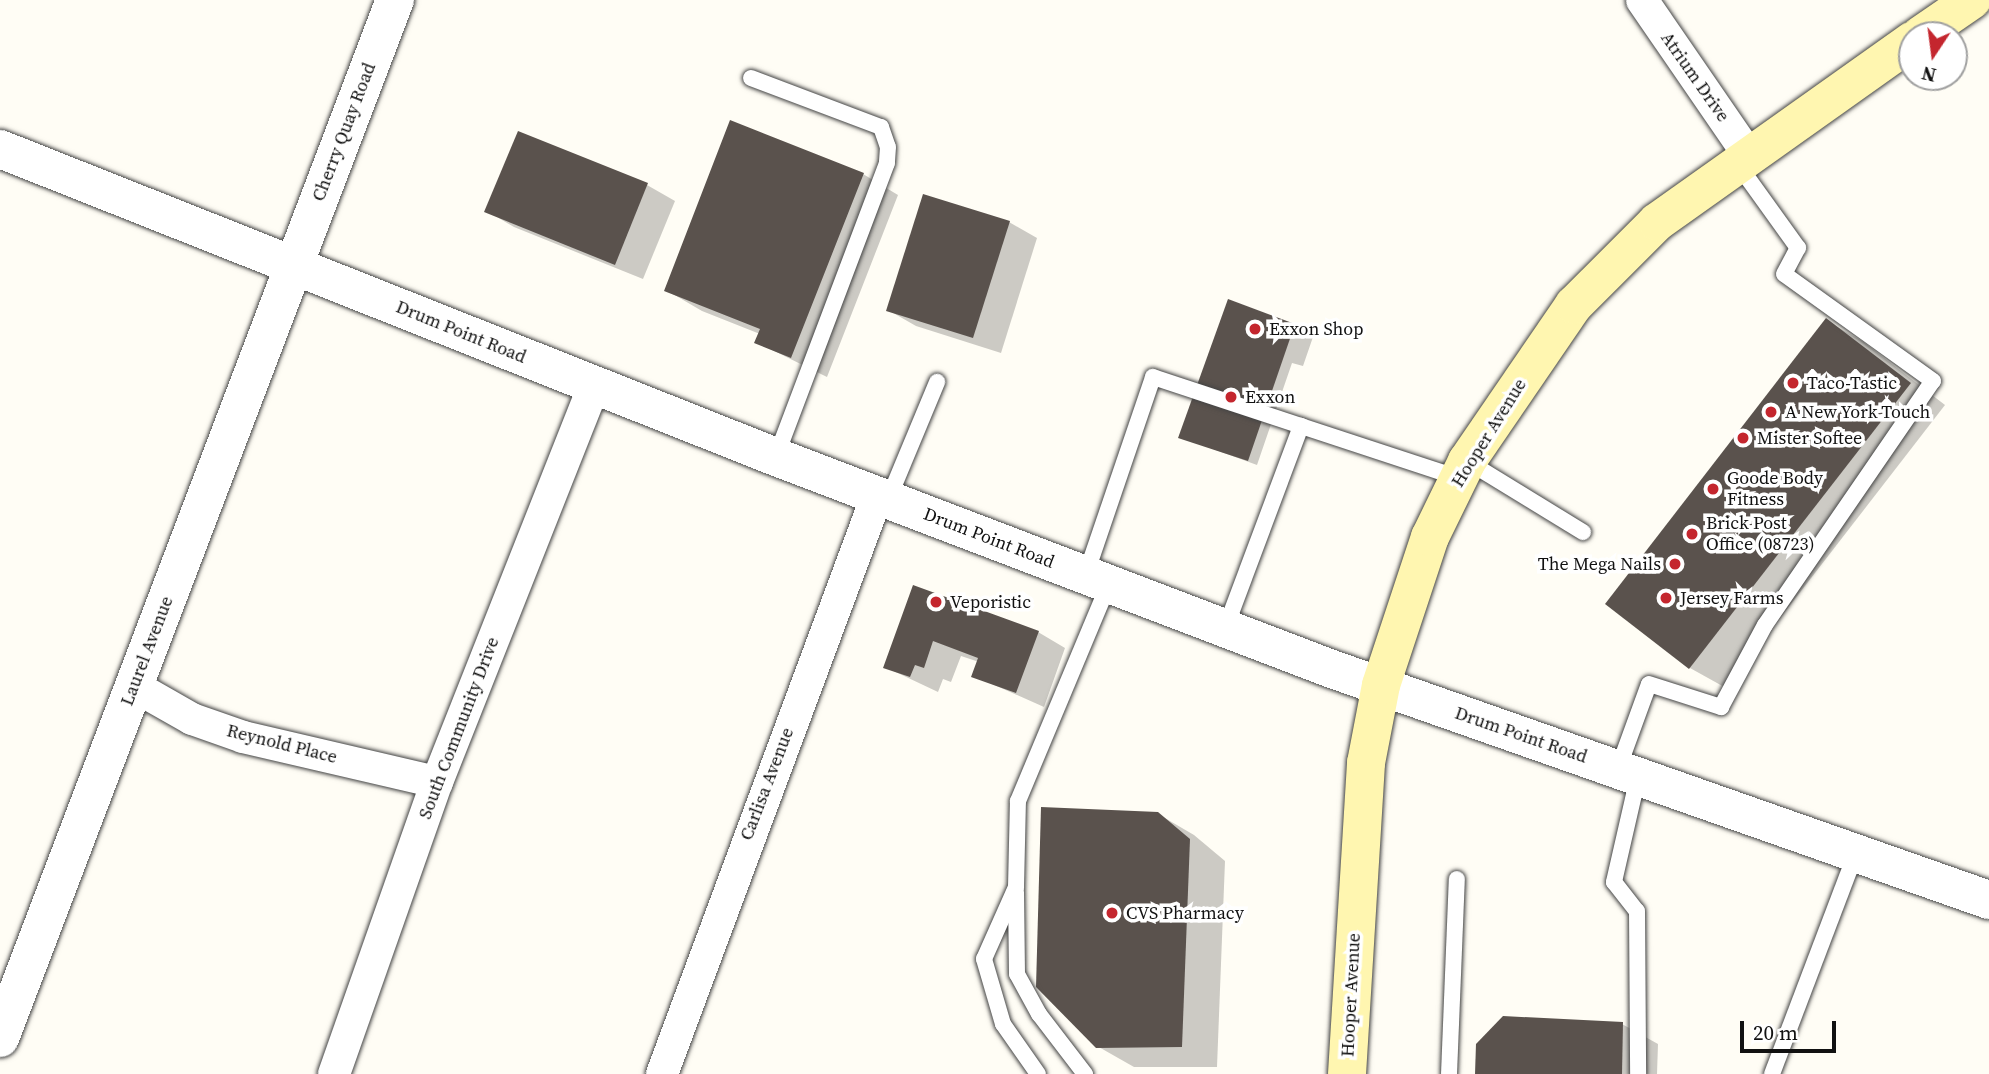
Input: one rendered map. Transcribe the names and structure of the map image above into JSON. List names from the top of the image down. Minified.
{"streets":{"main road":["Hooper Avenue"],"street":["Atrium Drive","Cherry Quay Road","Drum Point Road","Laurel Avenue","South Community Drive","Reynold Place","Carlisa Avenue"]},"crossings":[["Atrium Drive","Hooper Avenue"],["Cherry Quay Road","Drum Point Road"],["Cherry Quay Road","Laurel Avenue"],["Drum Point Road","Hooper Avenue"],["Drum Point Road","Laurel Avenue"],["Drum Point Road","South Community Drive"],["Drum Point Road","Carlisa Avenue"],["Laurel Avenue","Reynold Place"],["South Community Drive","Reynold Place"]],"places":["Exxon Shop","Taco-Tastic","Exxon","A New York Touch","Mister Softee","Goode Body Fitness","Brick Post Office (08723)","The Mega Nails","Jersey Farms","Veporistic","CVS Pharmacy"],"scale_bar":"20 m","north":"bottom"}
